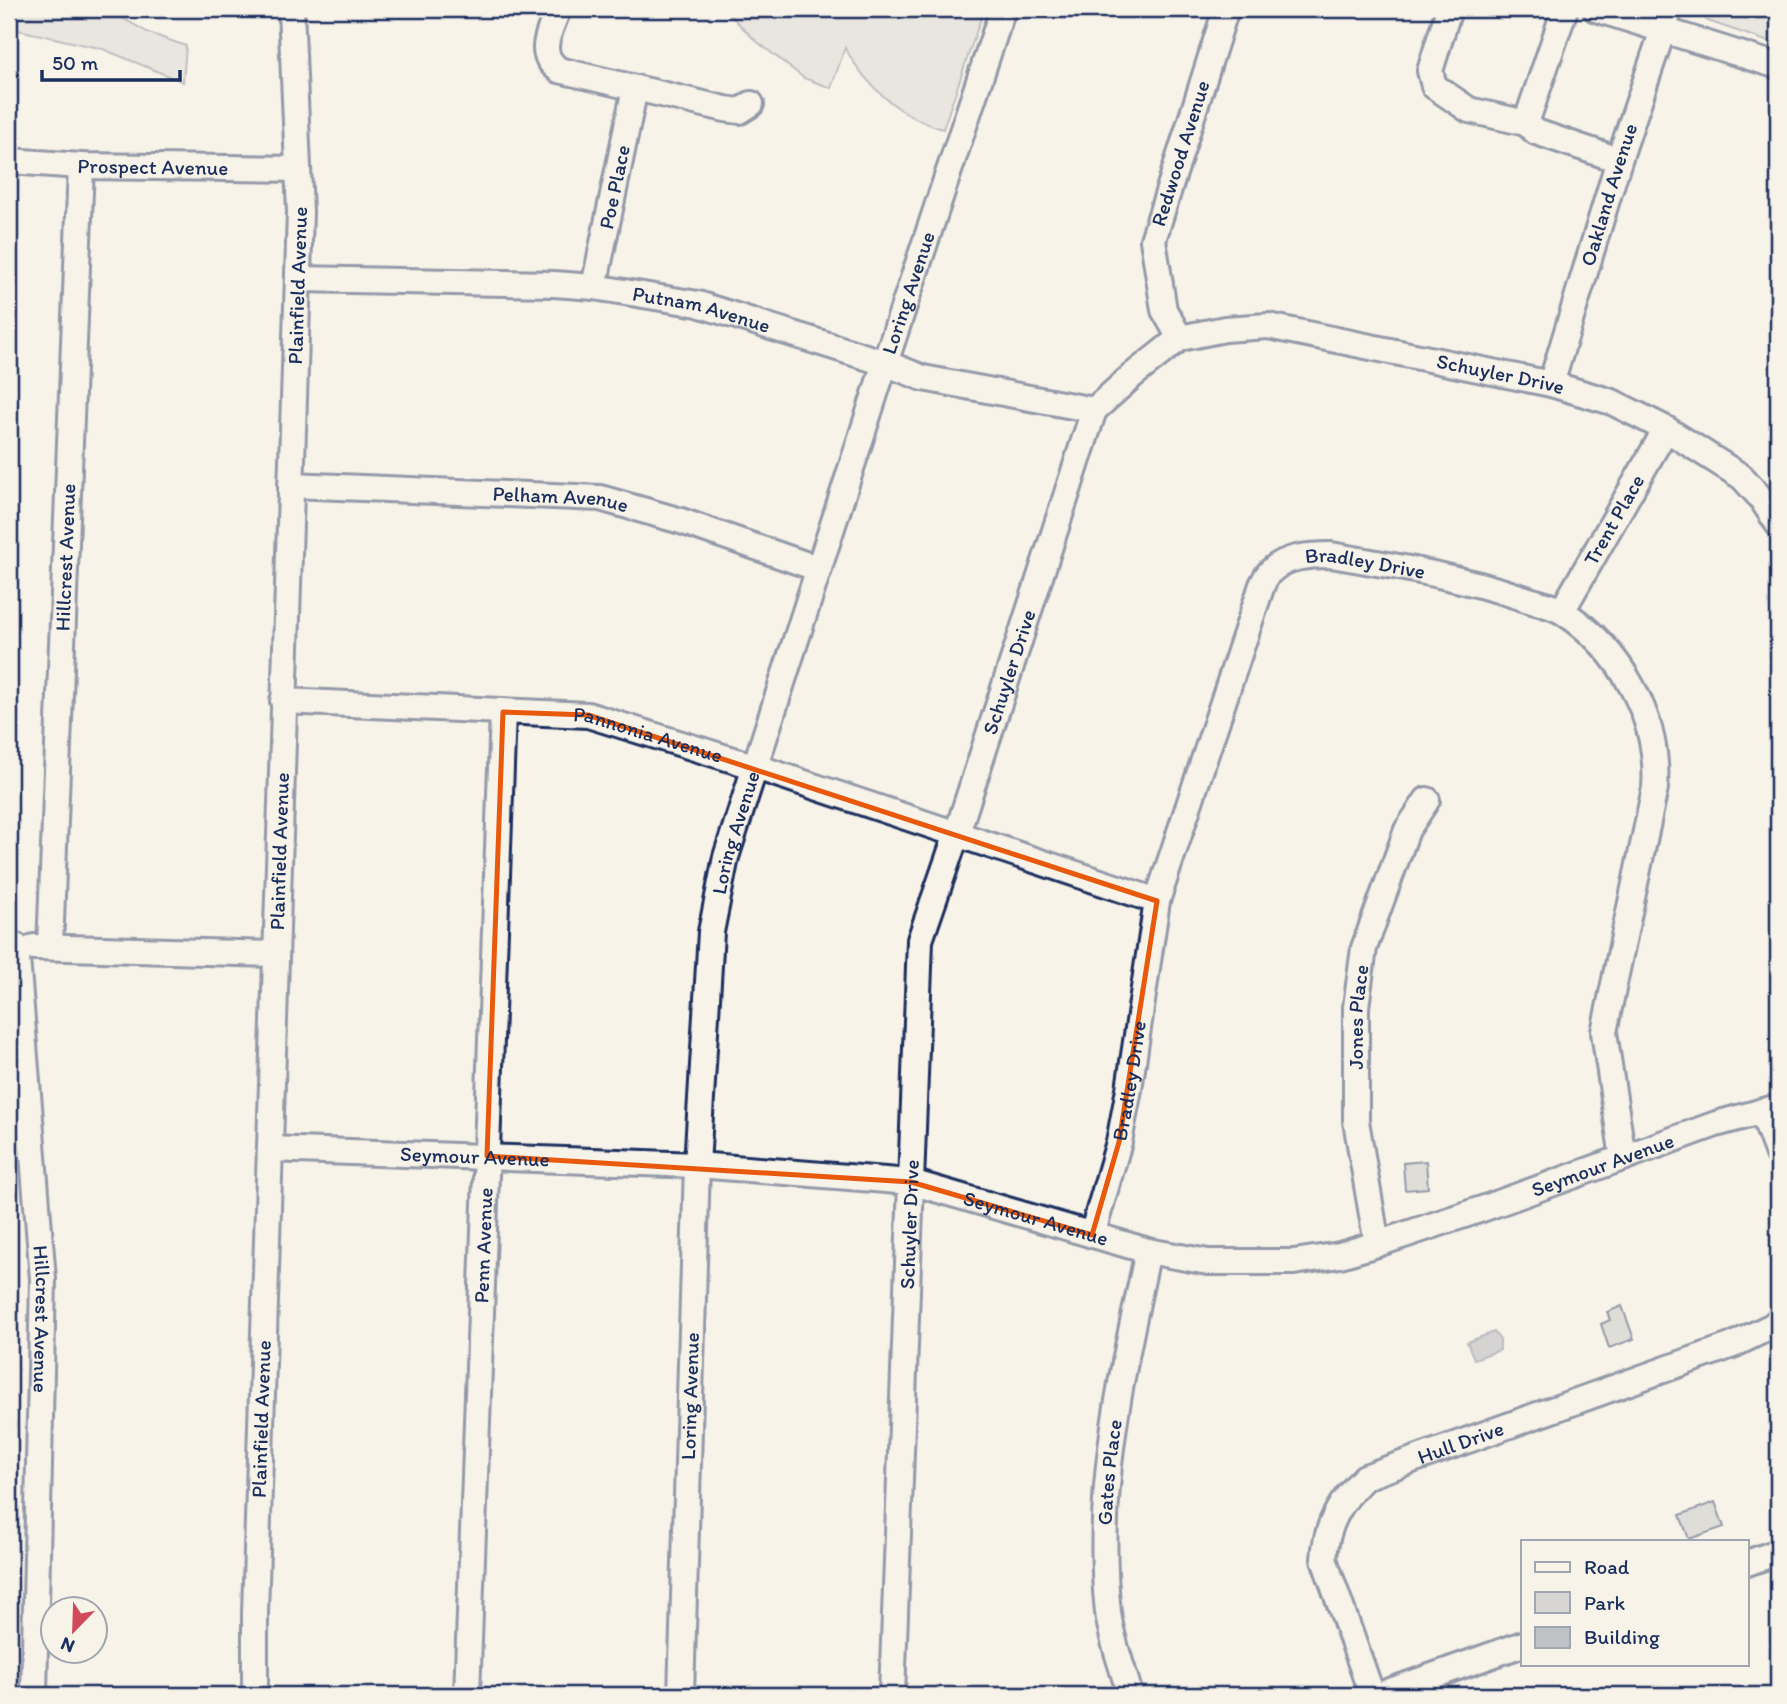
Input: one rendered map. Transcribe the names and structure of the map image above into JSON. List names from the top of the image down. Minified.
{"streets":{"street":["Redwood Avenue","Prospect Avenue","Poe Place","Oakland Avenue","Plainfield Avenue","Loring Avenue","Putnam Avenue","Schuyler Drive","Pelham Avenue","Trent Place","Hillcrest Avenue","Bradley Drive","Pannonia Avenue","Jones Place","Seymour Avenue","Penn Avenue","Hull Drive","Gates Place"]},"crossings":[["Redwood Avenue","Schuyler Drive"],["Prospect Avenue","Plainfield Avenue"],["Prospect Avenue","Hillcrest Avenue"],["Poe Place","Putnam Avenue"],["Oakland Avenue","Schuyler Drive"],["Plainfield Avenue","Putnam Avenue"],["Plainfield Avenue","Pelham Avenue"],["Plainfield Avenue","Pannonia Avenue"],["Plainfield Avenue","Seymour Avenue"],["Loring Avenue","Putnam Avenue"],["Loring Avenue","Pelham Avenue"],["Loring Avenue","Pannonia Avenue"],["Loring Avenue","Seymour Avenue"],["Putnam Avenue","Schuyler Drive"],["Schuyler Drive","Trent Place"],["Schuyler Drive","Pannonia Avenue"],["Schuyler Drive","Seymour Avenue"],["Trent Place","Bradley Drive"],["Bradley Drive","Pannonia Avenue"],["Bradley Drive","Seymour Avenue"],["Pannonia Avenue","Penn Avenue"],["Jones Place","Seymour Avenue"],["Seymour Avenue","Penn Avenue"],["Seymour Avenue","Gates Place"]],"legend":["Road","Park","Building"],"scale_bar":"50 m","north":"bottom left"}
